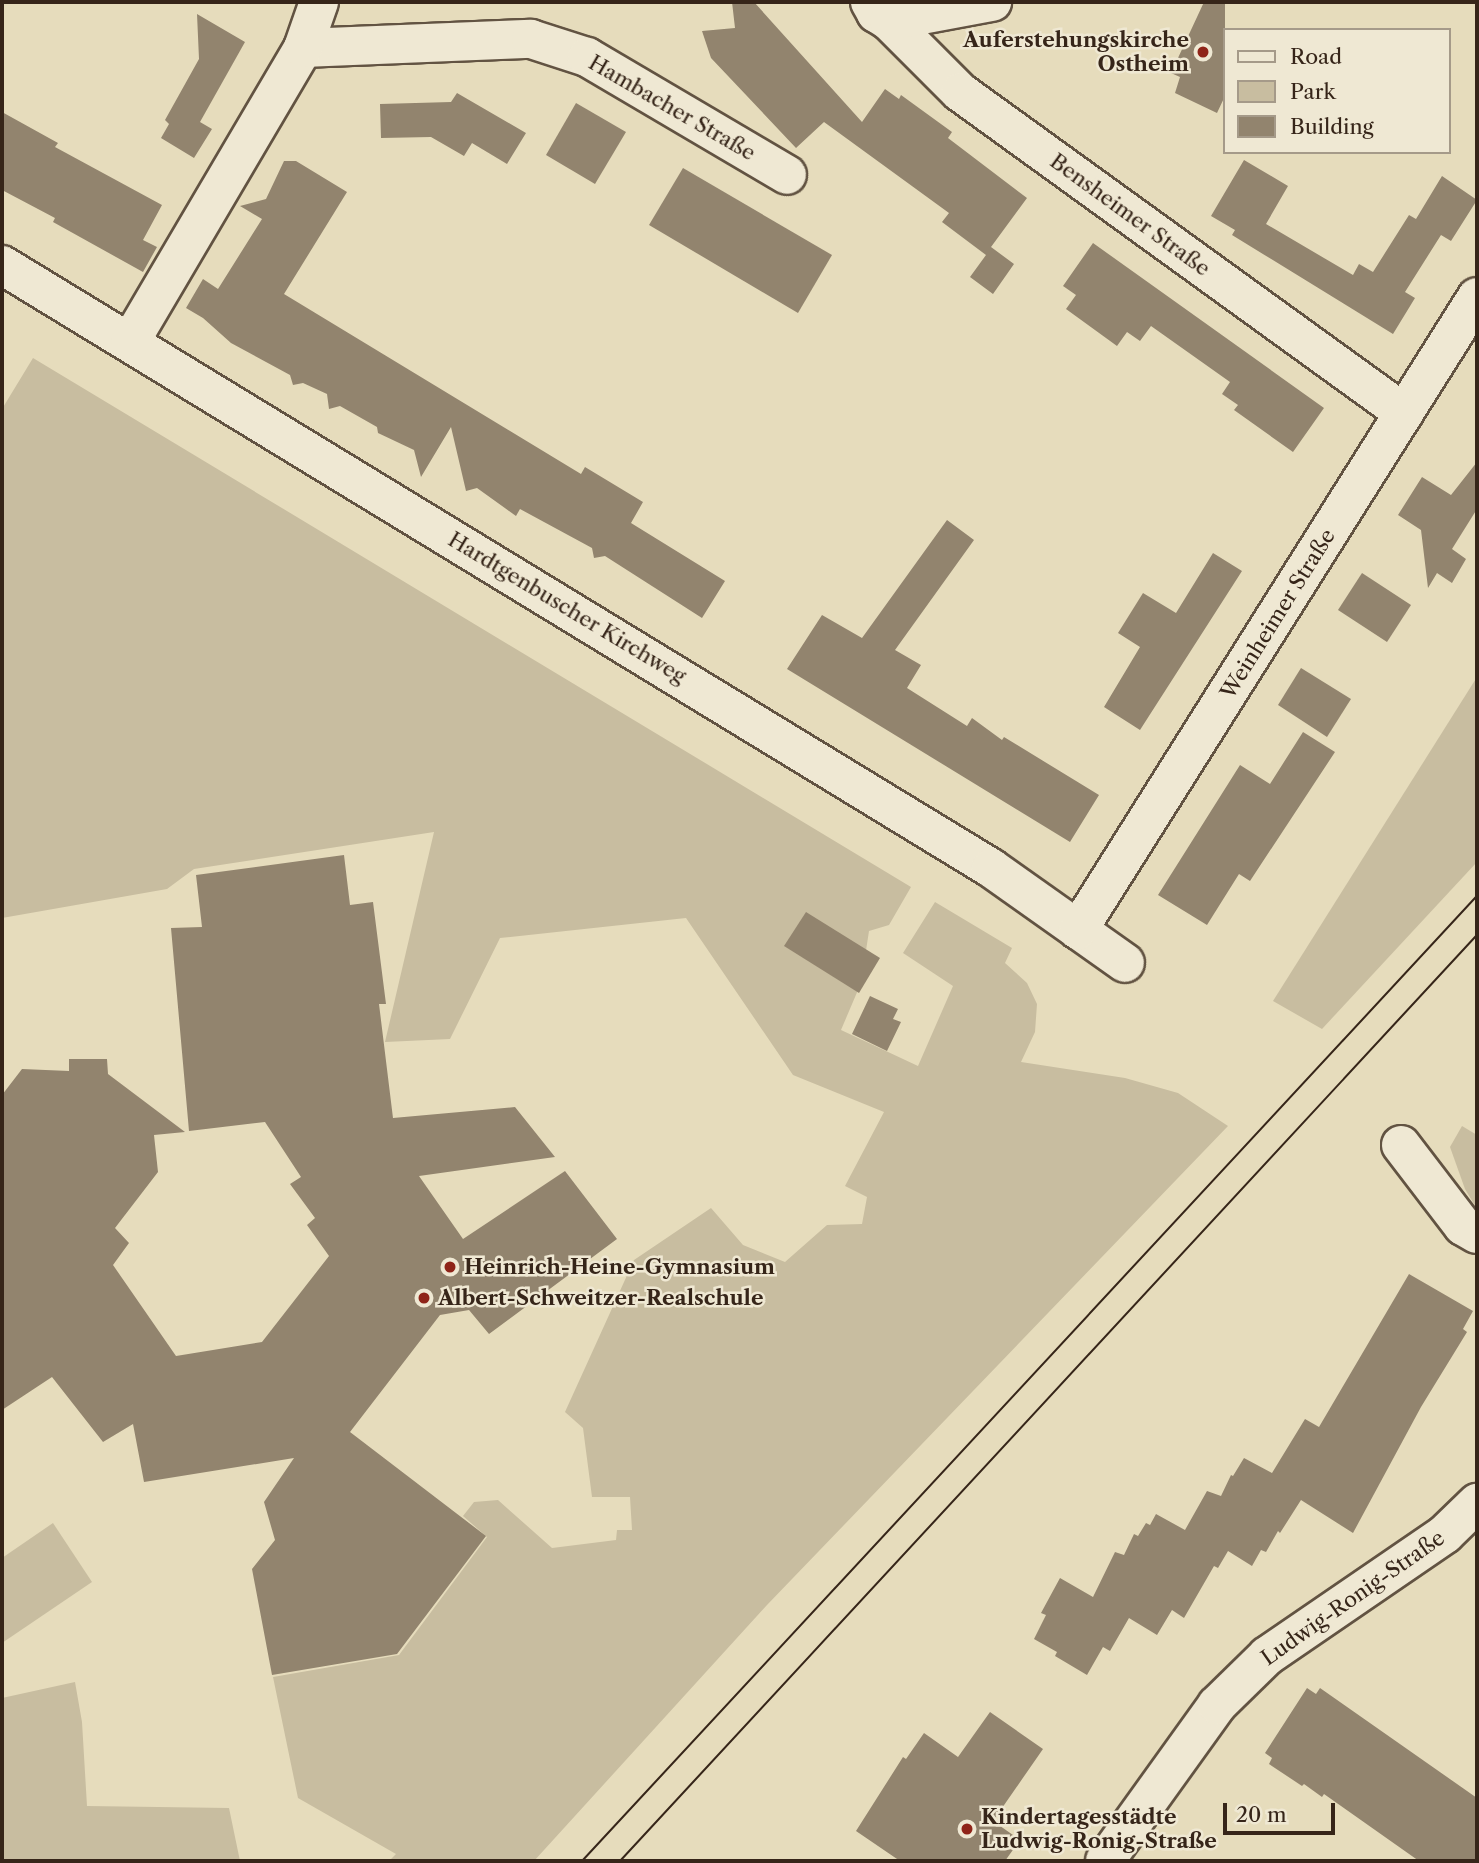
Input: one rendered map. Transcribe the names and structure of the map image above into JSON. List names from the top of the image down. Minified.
{"streets":{"street":["Hambacher Straße","Bensheimer Straße","Hardtgenbuscher Kirchweg","Weinheimer Straße","Ludwig-Ronig-Straße"]},"crossings":[["Bensheimer Straße","Weinheimer Straße"],["Hardtgenbuscher Kirchweg","Weinheimer Straße"]],"places":["Auferstehungskirche Ostheim","Heinrich-Heine-Gymnasium","Albert-Schweitzer-Realschule","Kindertagesstädte Ludwig-Ronig-Straße"],"legend":["Road","Park","Building"],"scale_bar":"20 m"}
